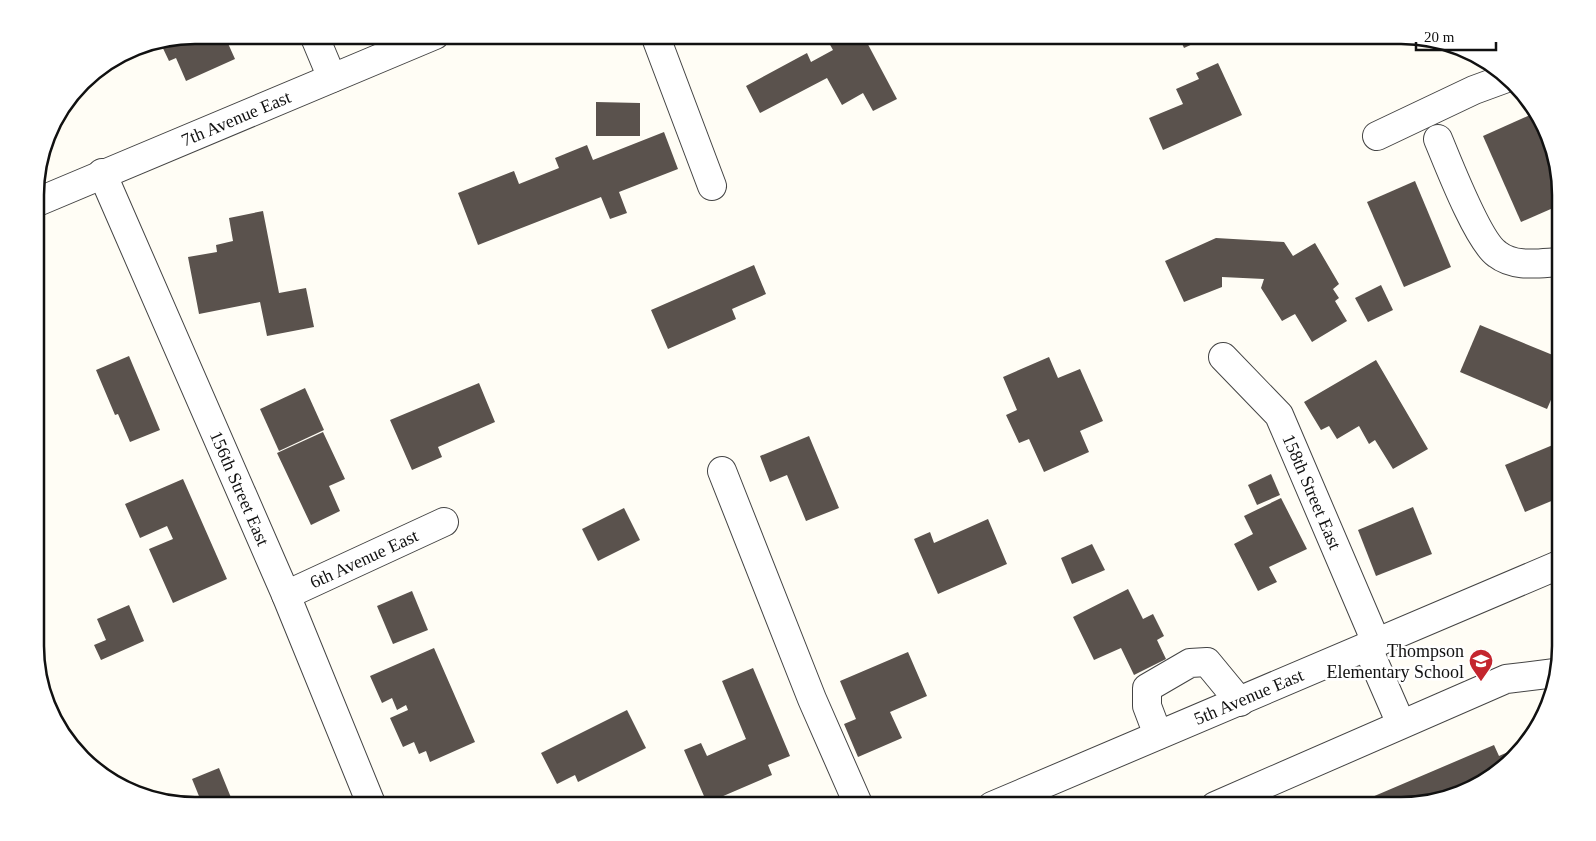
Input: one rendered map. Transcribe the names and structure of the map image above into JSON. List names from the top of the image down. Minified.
{"streets":{"street":["7th Avenue East","156th Street East","158th Street East","6th Avenue East","5th Avenue East"]},"crossings":[["7th Avenue East","156th Street East"],["156th Street East","6th Avenue East"],["158th Street East","5th Avenue East"]],"places":{"school or university":["Thompson Elementary School"]},"scale_bar":"20 m"}
